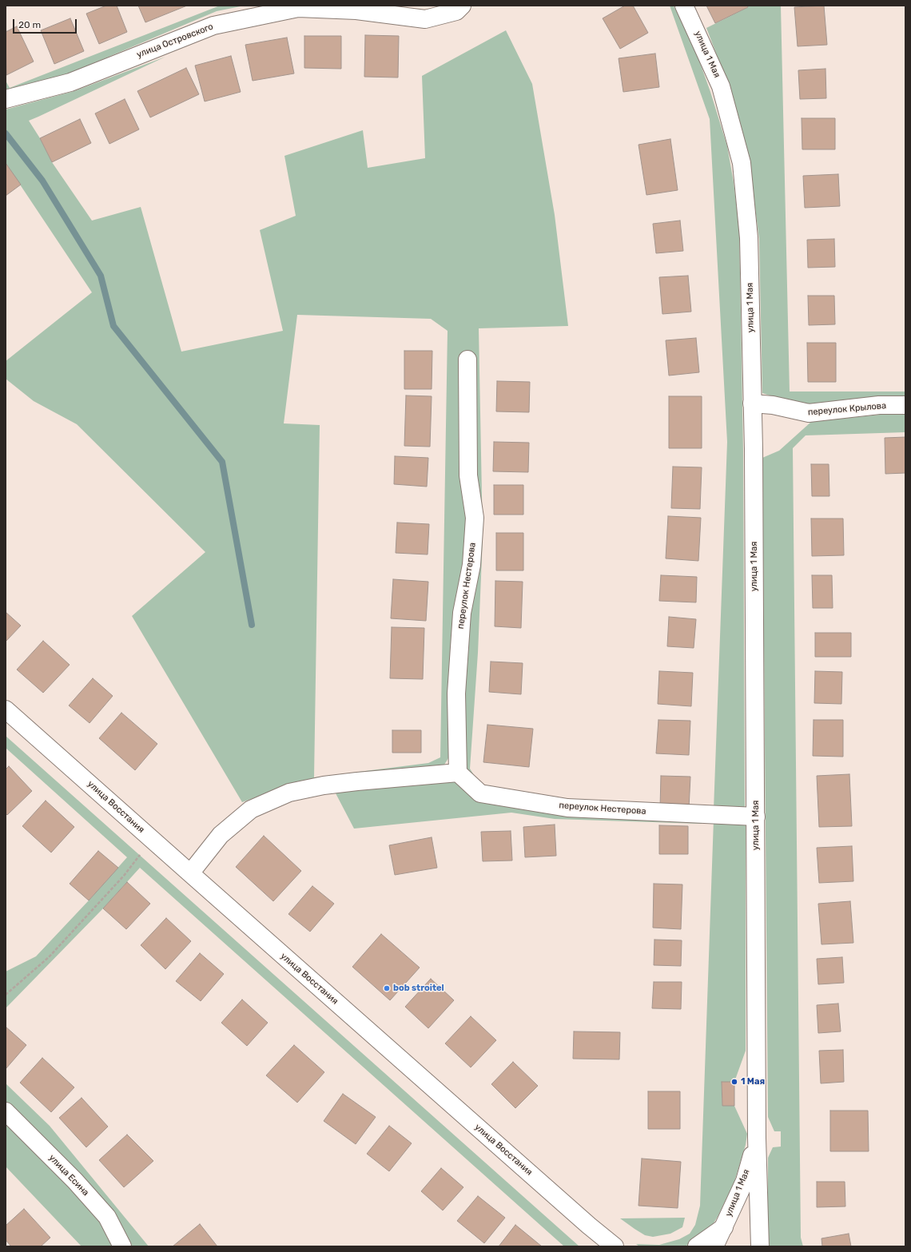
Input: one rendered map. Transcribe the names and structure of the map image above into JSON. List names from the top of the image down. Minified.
{"streets":{"street":["улица Островского","улица 1 Мая","переулок Крылова","переулок Нестерова","улица Восстания","улица Есина"]},"crossings":[["улица 1 Мая","переулок Крылова"],["улица 1 Мая","переулок Нестерова"]],"places":["bob stroitel","1 Мая"],"scale_bar":"20 m"}
